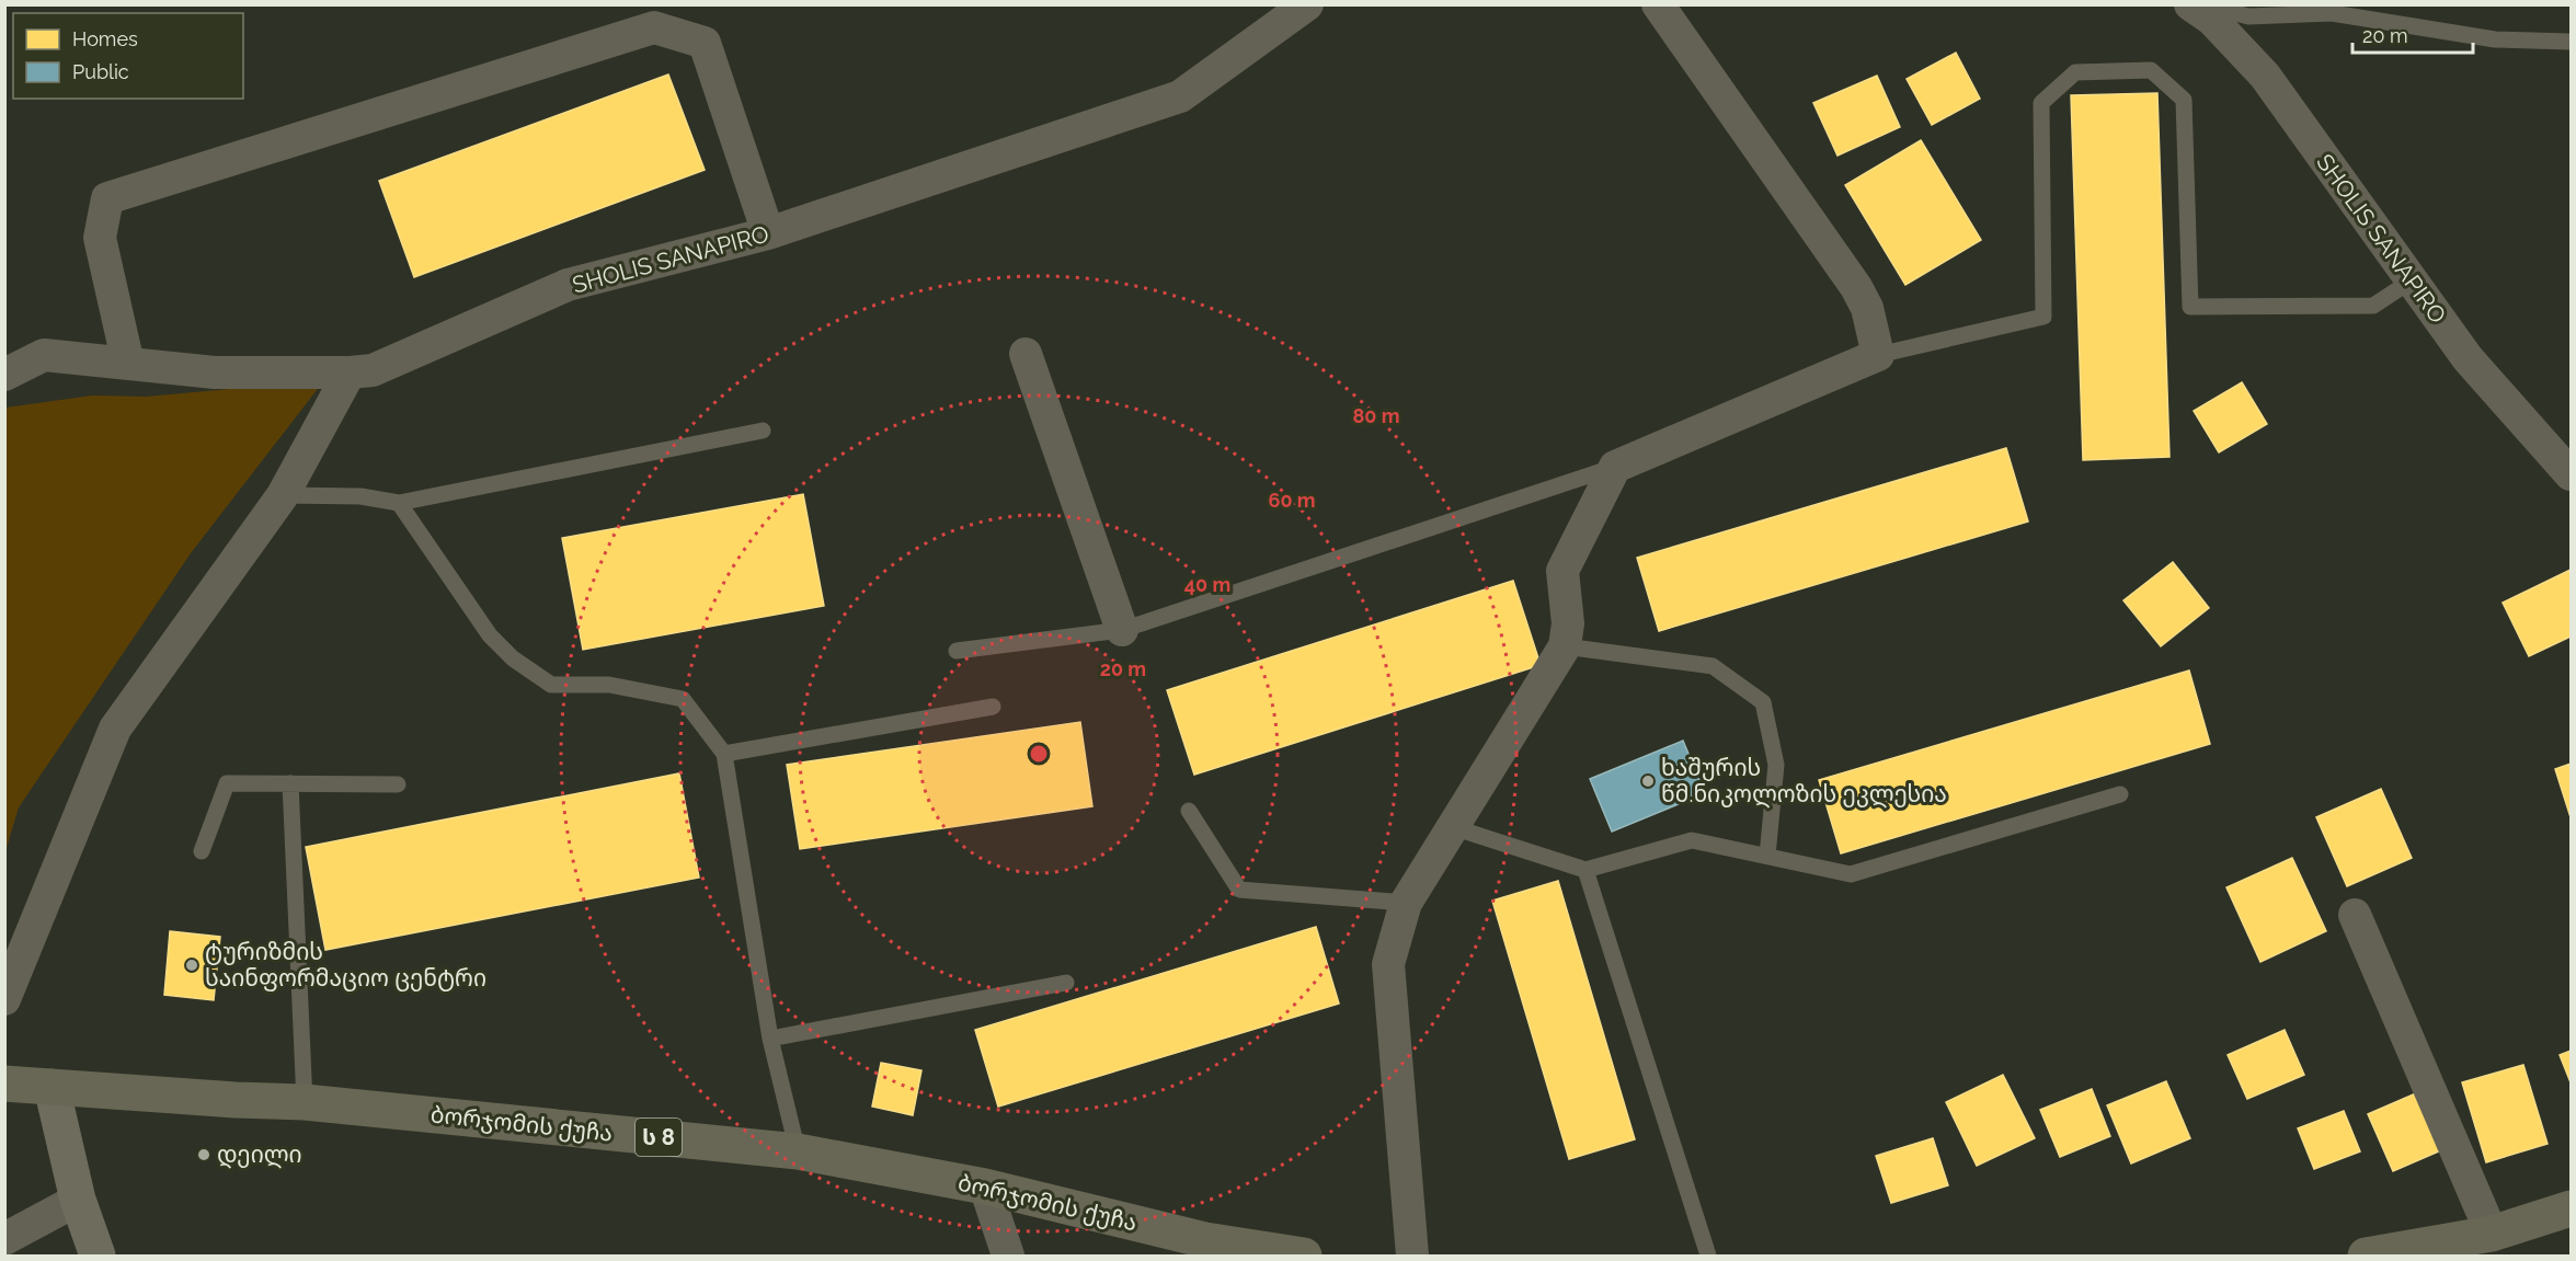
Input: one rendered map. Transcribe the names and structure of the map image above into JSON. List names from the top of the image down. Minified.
{"streets":{"highway":["ბორჯომის ქუჩა","ს 8"],"street":["SHOLIS SANAPIRO"]},"places":["ხაშურის წმ.ნიკოლოზის ეკლესია","ტურიზმის საინფორმაციო ცენტრი","დეილი"],"legend":["Homes","Public"],"scale_bar":"20 m","rings":["80 m","60 m","40 m","20 m"]}
